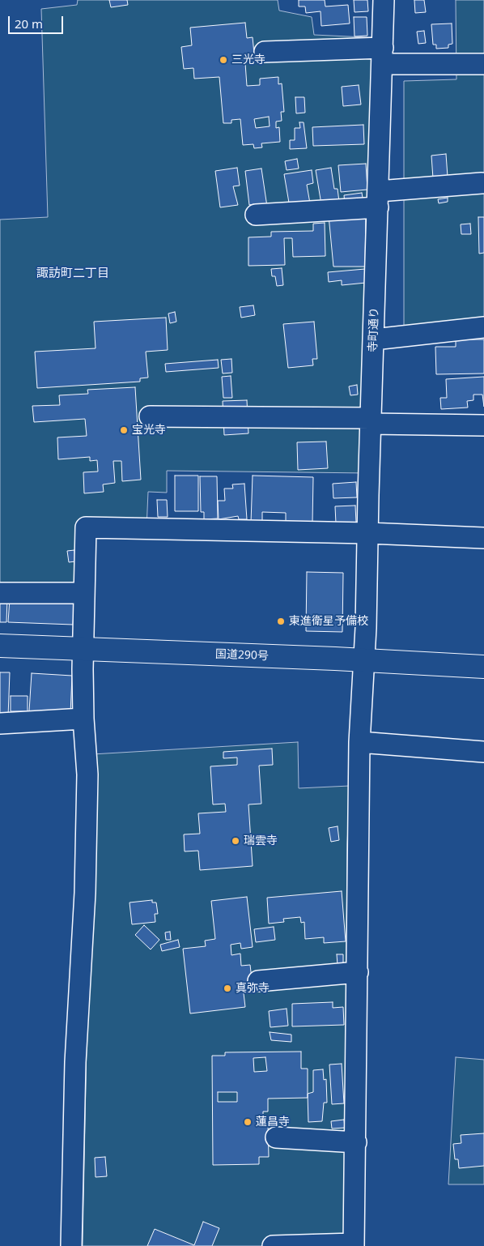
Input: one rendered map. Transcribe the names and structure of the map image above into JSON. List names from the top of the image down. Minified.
{"streets":{"highway":["国道290号"],"street":["寺町通り"]},"crossings":[["寺町通り","国道290号"]],"districts":["諏訪町二丁目"],"places":["三光寺","宝光寺","東進衛星予備校","瑞雲寺","真弥寺","蓮昌寺"],"scale_bar":"20 m"}
